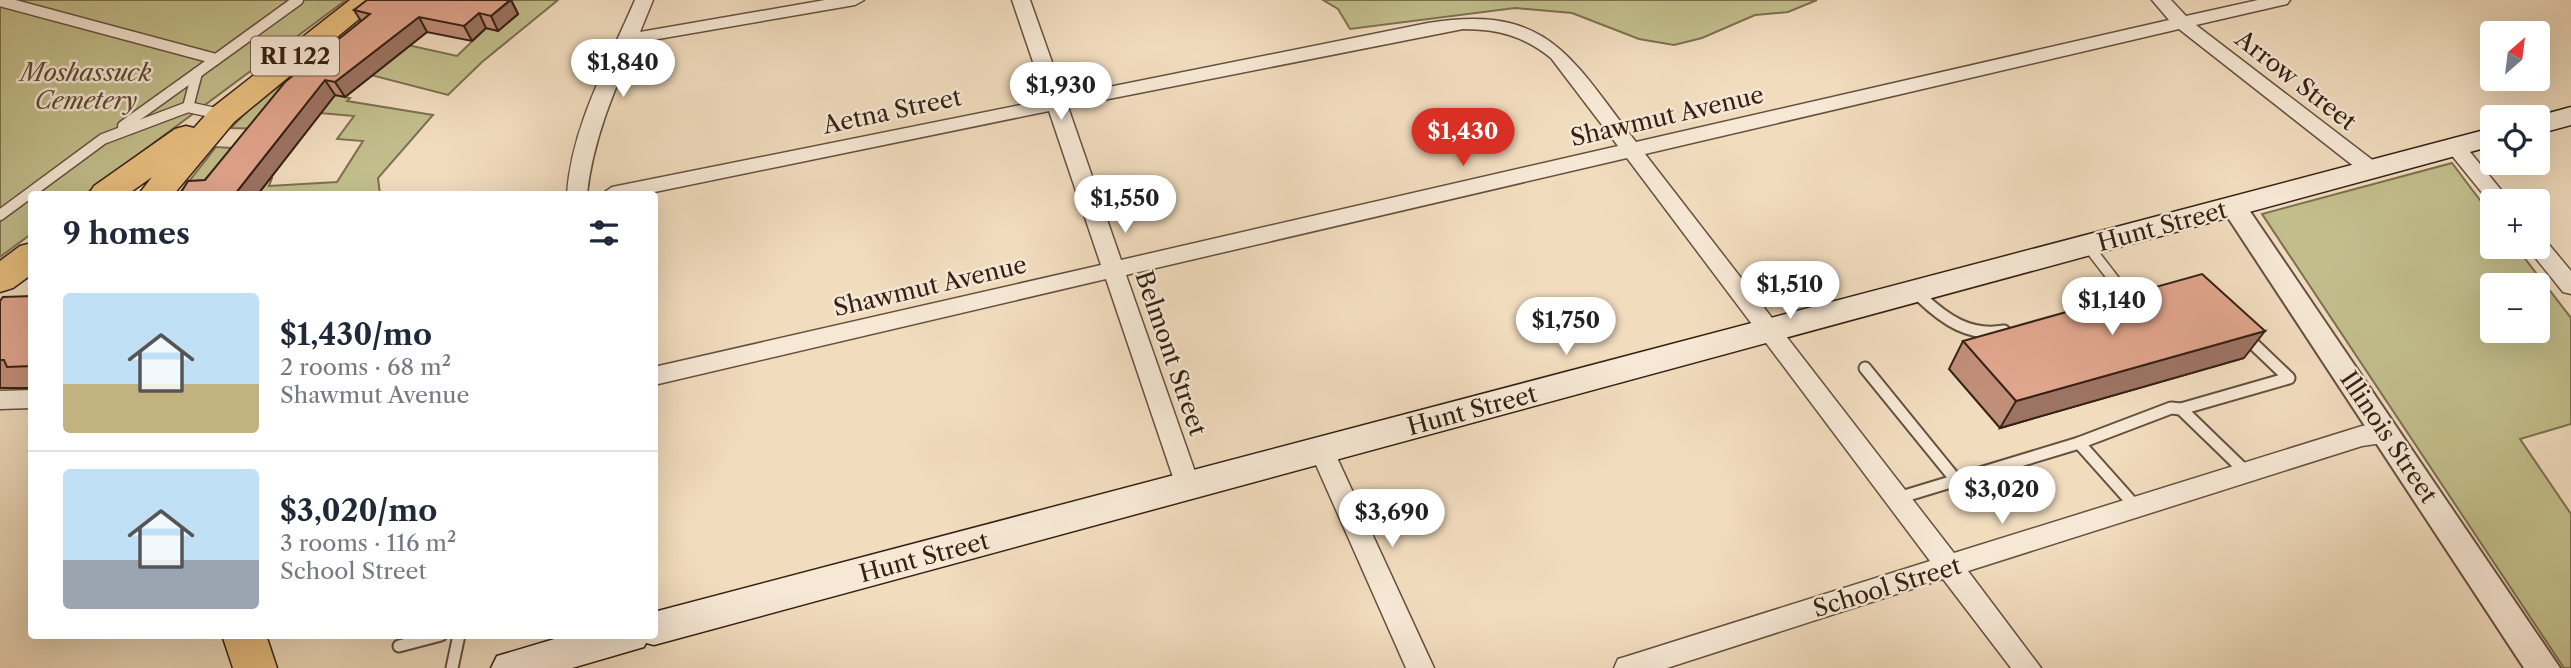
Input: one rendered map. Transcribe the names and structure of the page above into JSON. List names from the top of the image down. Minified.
{"streets":{"main road":["RI 122","Hunt Street"],"street":["Arrow Street","Aetna Street","Shawmut Avenue","Belmont Street","Illinois Street","School Street"]},"crossings":[["Arrow Street","Shawmut Avenue"],["Arrow Street","Hunt Street"],["Aetna Street","Shawmut Avenue"],["Aetna Street","Hunt Street"],["Aetna Street","Belmont Street"],["Aetna Street","School Street"],["Shawmut Avenue","Belmont Street"],["Hunt Street","Belmont Street"],["Hunt Street","Illinois Street"],["Illinois Street","School Street"]],"parks":["Moshassuck Cemetery"],"north":"top right","page":{"map_buttons":["+","−"],"price":["$1,840","$1,930","$1,430","$1,550","$1,510","$1,140","$1,750","$3,020","$3,690"],"heading":"9 homes","list":[{"name":"$1,430/mo","note":"2 rooms · 68 m² · Shawmut Avenue"},{"name":"$3,020/mo","note":"3 rooms · 116 m² · School Street"}]}}
